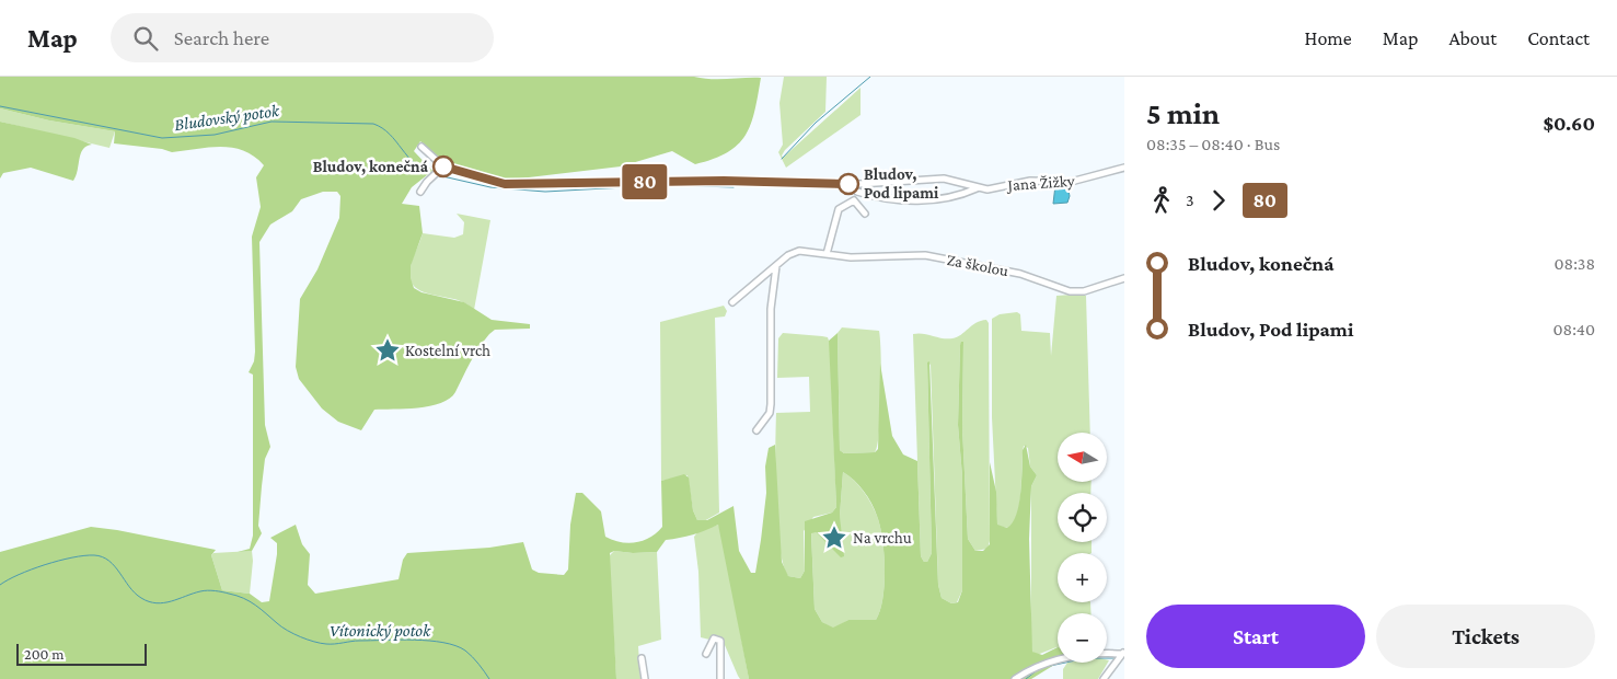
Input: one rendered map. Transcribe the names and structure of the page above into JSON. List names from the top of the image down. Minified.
{"streets":{"street":["Jana Žižky","Za školou"]},"water":["Bludovský potok","Vítonický potok"],"places":{"other":["Bludov, konečná","Bludov, Pod lipami"],"place":["Kostelní vrch","Na vrchu"]},"lines":["bus line 80"],"scale_bar":"200 m","north":"left","page":{"header":"Map","search":"Search here","nav":["Home","Map","About","Contact"],"on_map":"80","heading":["5 min","08:35 – 08:40 · Bus","$0.60"],"legs":["3","80"],"list":[{"name":"Bludov, konečná","value":"08:38"},{"name":"Bludov, Pod lipami","value":"08:40"}],"map_buttons":["+","−"],"buttons":["Start","Tickets"],"scale":"200 m"}}
